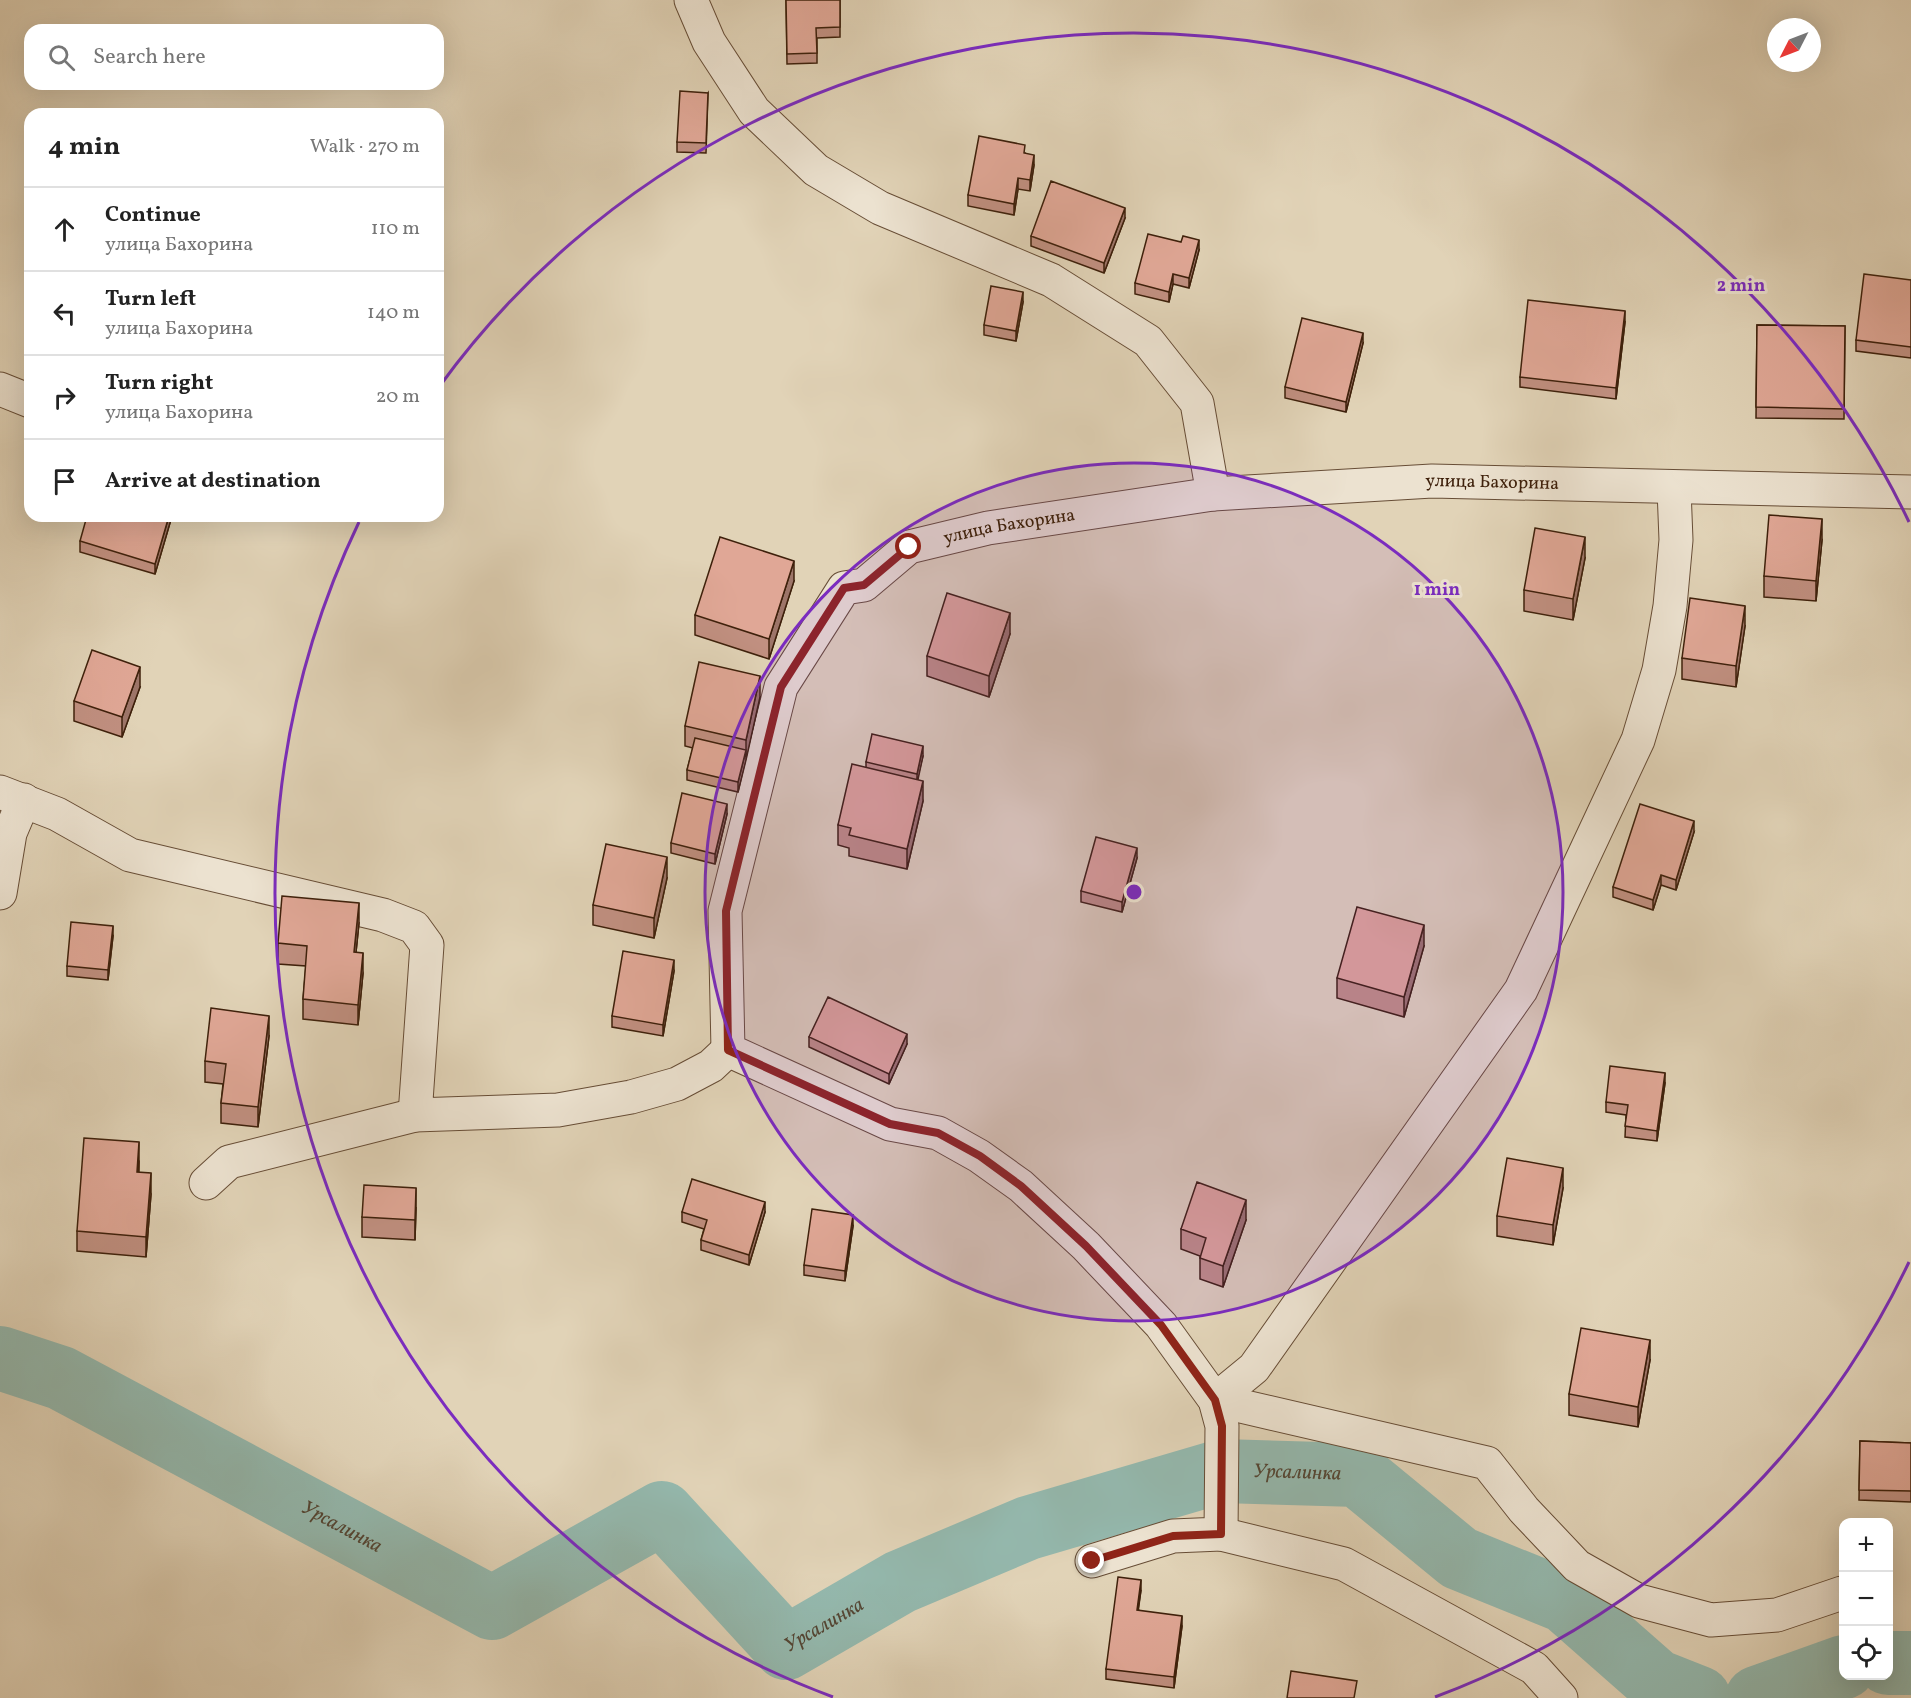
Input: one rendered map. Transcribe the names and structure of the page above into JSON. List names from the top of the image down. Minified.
{"streets":{"street":["улица Бахорина"]},"water":["Урсалинка"],"north":"bottom left","page":{"search":"Search here","heading":["4 min","Walk · 270 m"],"list":[["Continue","улица Бахорина","110 m"],["Turn left","улица Бахорина","140 m"],["Turn right","улица Бахорина","20 m"],"Arrive at destination"],"map_buttons":["+","−"]},"rings":["2 min","1 min"]}
